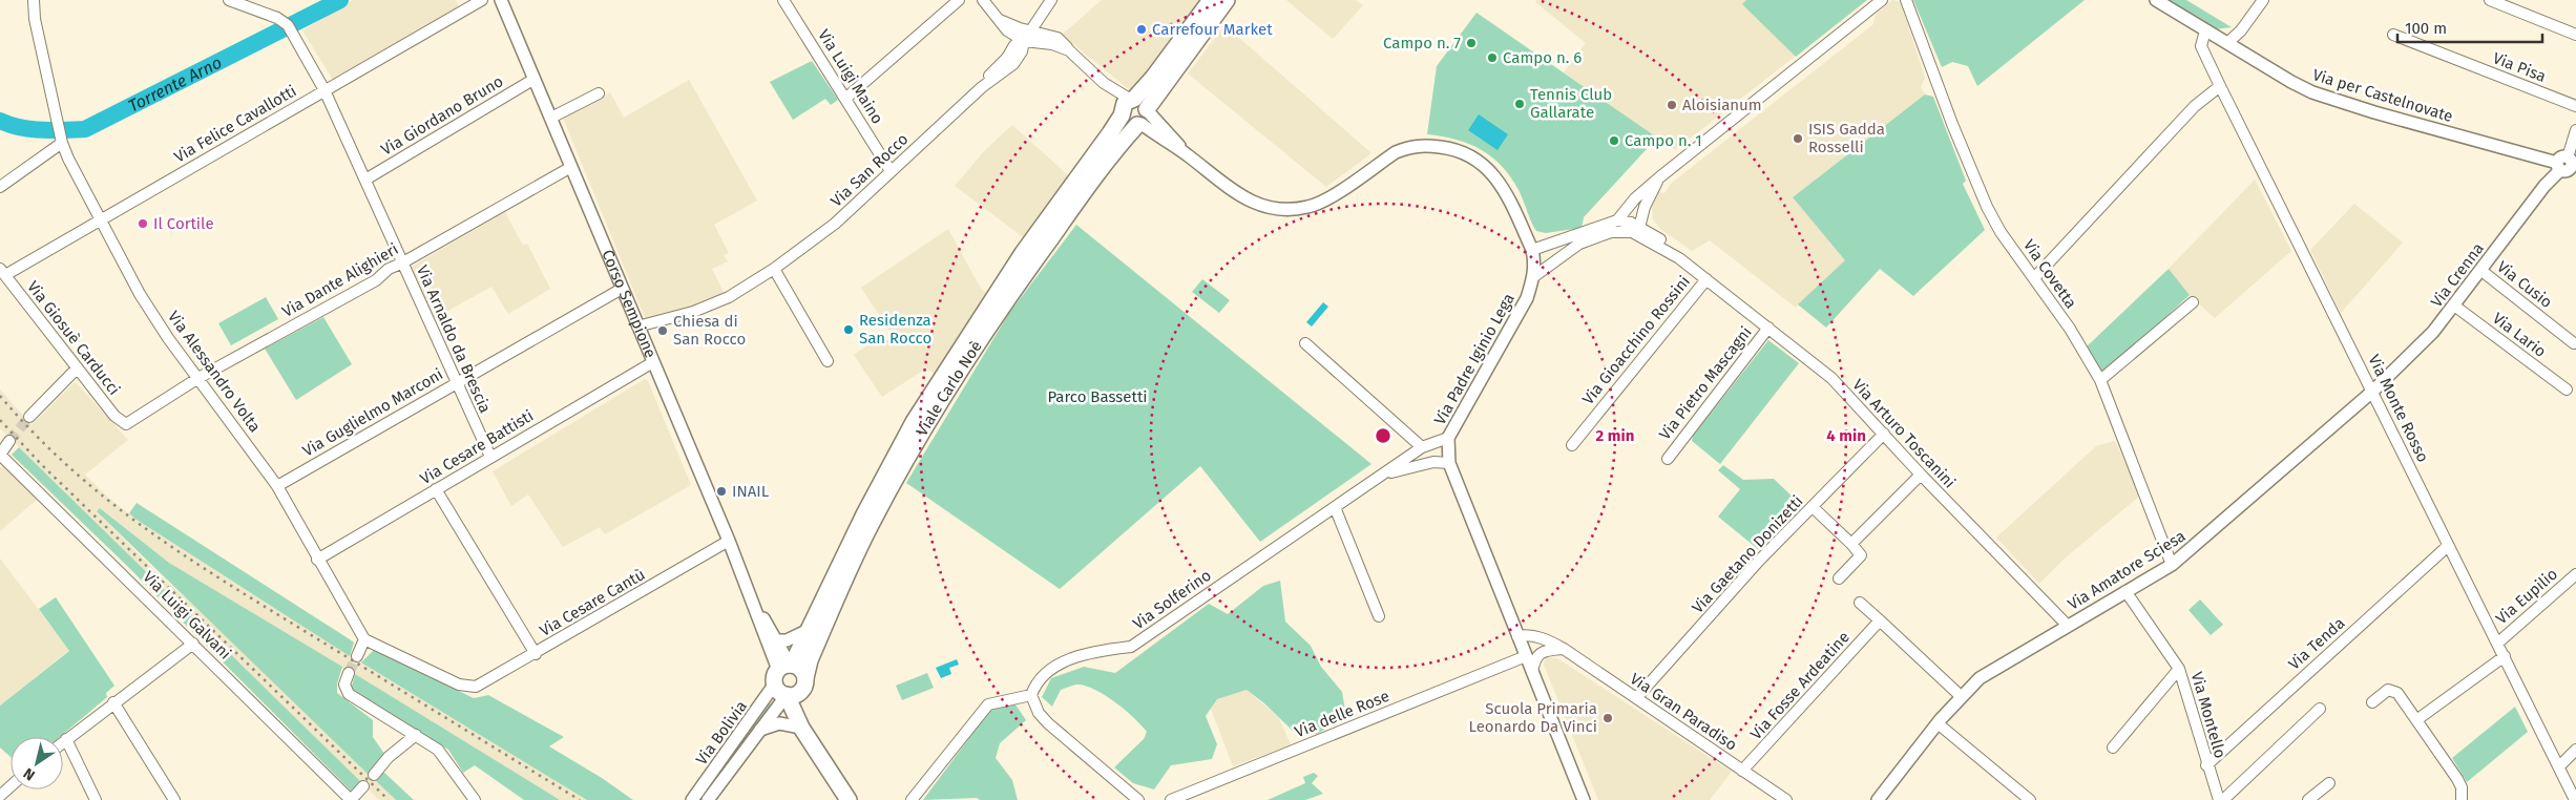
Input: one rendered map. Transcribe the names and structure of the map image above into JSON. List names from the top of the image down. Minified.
{"streets":{"main road":["Viale Carlo Noè"],"street":["Via Pisa","Via Luigi Maino","Via per Castelnovate","Via Giordano Bruno","Via Felice Cavallotti","Via San Rocco","Via Covetta","Via Crenna","Via Dante Alighieri","Via Cusio","Corso Sempione","Via Lario","Via Giosuè Carducci","Via Arnaldo da Brescia","Via Gioacchino Rossini","Via Padre Iginio Lega","Via Alessandro Volta","Via Pietro Mascagni","Via Monte Rosso","Via Guglielmo Marconi","Via Arturo Toscanini","Via Cesare Battisti","Via Gaetano Donizetti","Via Amatore Sciesa","Via Eupilio","Via Solferino","Via Cesare Cantù","Via Luigi Galvani","Via Tenda","Via Fosse Ardeatine","Via Gran Paradiso","Via delle Rose","Via Montello","Via Bolivia"]},"crossings":[["Via Luigi Maino","Via San Rocco"],["Via per Castelnovate","Via Crenna"],["Via per Castelnovate","Via Monte Rosso"],["Via Giordano Bruno","Corso Sempione"],["Via Giordano Bruno","Via Arnaldo da Brescia"],["Via Felice Cavallotti","Via Giosuè Carducci"],["Via Felice Cavallotti","Via Arnaldo da Brescia"],["Via Felice Cavallotti","Via Alessandro Volta"],["Via San Rocco","Corso Sempione"],["Via Covetta","Via Amatore Sciesa"],["Via Crenna","Via Cusio"],["Via Crenna","Via Lario"],["Via Crenna","Via Monte Rosso"],["Via Crenna","Via Amatore Sciesa"],["Via Dante Alighieri","Corso Sempione"],["Via Dante Alighieri","Via Giosuè Carducci"],["Via Dante Alighieri","Via Arnaldo da Brescia"],["Via Dante Alighieri","Via Alessandro Volta"],["Corso Sempione","Viale Carlo Noè"],["Corso Sempione","Via Guglielmo Marconi"],["Corso Sempione","Via Cesare Battisti"],["Corso Sempione","Via Cesare Cantù"],["Corso Sempione","Via Bolivia"],["Via Arnaldo da Brescia","Via Guglielmo Marconi"],["Via Arnaldo da Brescia","Via Cesare Battisti"],["Via Gioacchino Rossini","Via Arturo Toscanini"],["Via Padre Iginio Lega","Viale Carlo Noè"],["Via Padre Iginio Lega","Via Solferino"],["Via Padre Iginio Lega","Via Gran Paradiso"],["Via Padre Iginio Lega","Via delle Rose"],["Via Alessandro Volta","Via Guglielmo Marconi"],["Via Alessandro Volta","Via Cesare Battisti"],["Via Alessandro Volta","Via Cesare Cantù"],["Via Pietro Mascagni","Via Arturo Toscanini"],["Viale Carlo Noè","Via Bolivia"],["Via Monte Rosso","Via Amatore Sciesa"],["Via Monte Rosso","Via Eupilio"],["Via Monte Rosso","Via Tenda"],["Via Arturo Toscanini","Via Gaetano Donizetti"],["Via Arturo Toscanini","Via Amatore Sciesa"],["Via Gaetano Donizetti","Via Gran Paradiso"],["Via Amatore Sciesa","Via Montello"],["Via Tenda","Via Montello"],["Via Fosse Ardeatine","Via Gran Paradiso"]],"water":["Torrente Arno"],"parks":["Parco Bassetti"],"places":["Carrefour Market","Campo n. 7","Campo n. 6","Tennis Club Gallarate","Aloisianum","ISIS Gadda Rosselli","Campo n. 1","Il Cortile","Residenza San Rocco","Chiesa di San Rocco","INAIL","Scuola Primaria Leonardo Da Vinci"],"scale_bar":"100 m","north":"bottom left","rings":["2 min","4 min"]}
